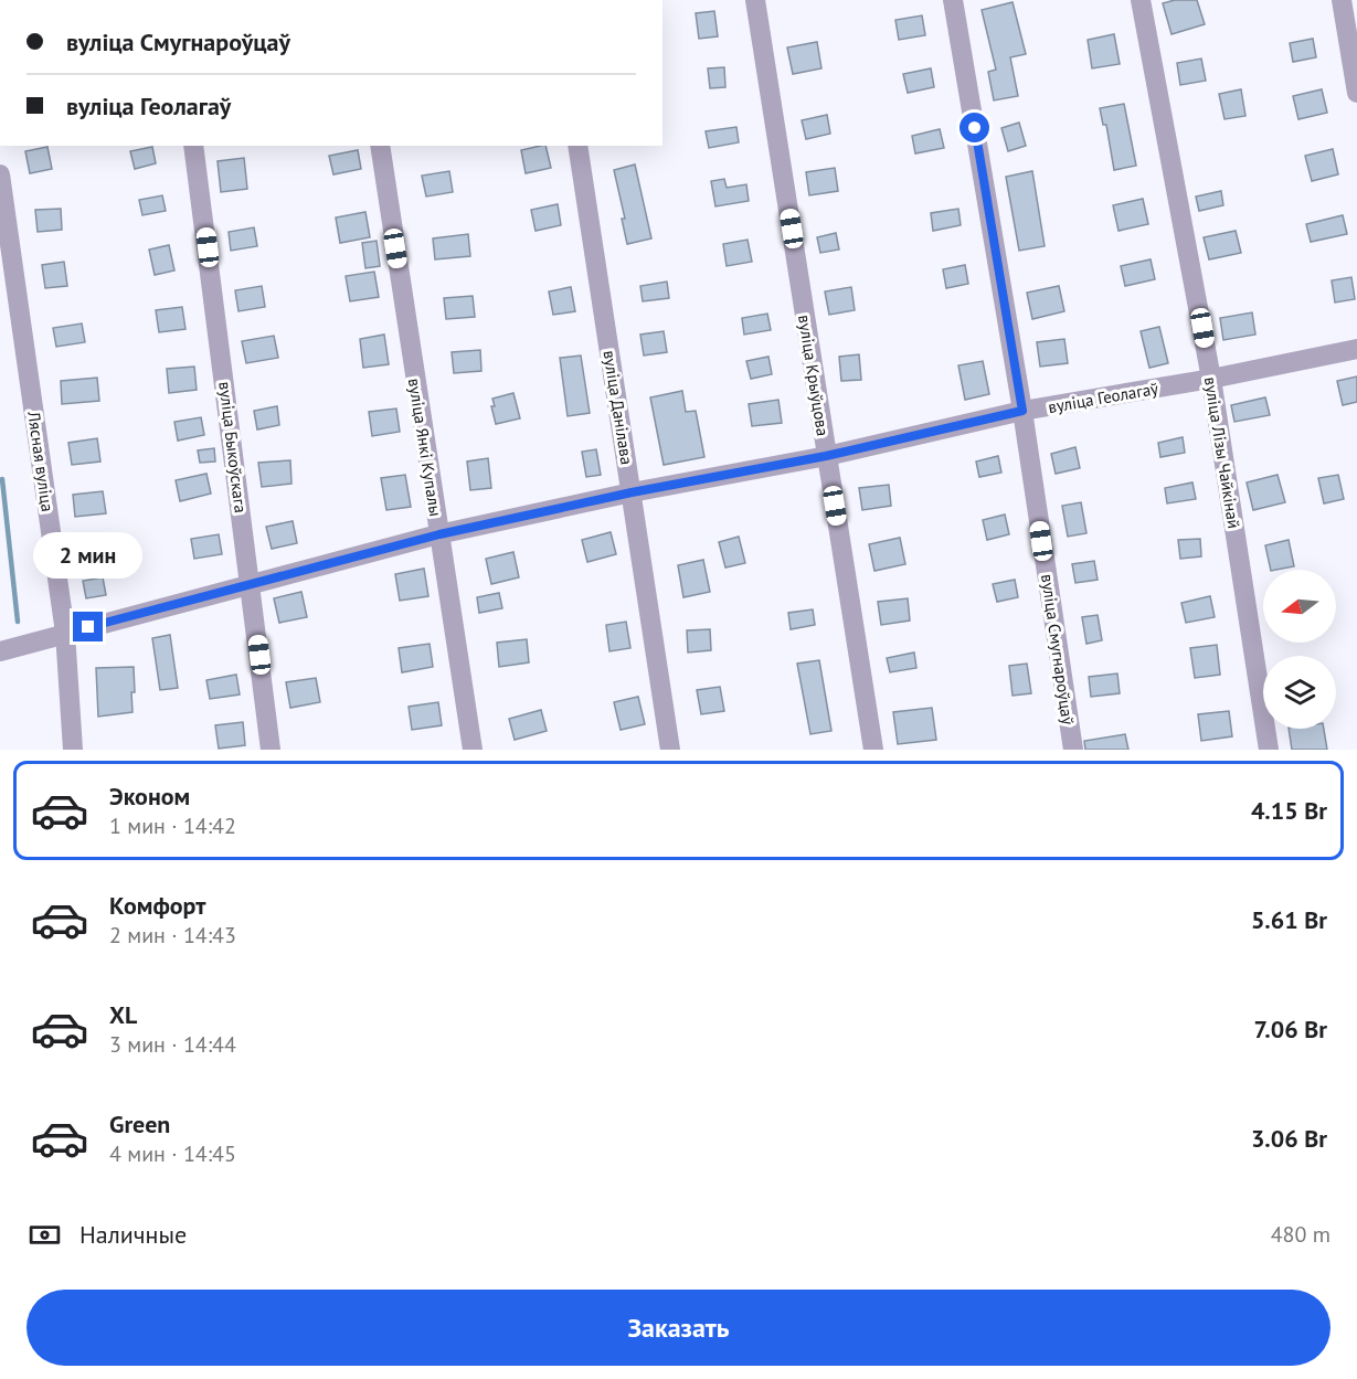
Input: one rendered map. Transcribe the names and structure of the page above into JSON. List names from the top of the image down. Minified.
{"streets":{"street":["вуліца Крыўцова","вуліца Геолагаў","вуліца Данілава","вуліца Быкоўскага","вуліца Янкі Купалы","вуліца Лізы Чайкінай","Лясная вуліца","вуліца Смугнароўцаў"]},"crossings":[["вуліца Крыўцова","вуліца Геолагаў"],["вуліца Геолагаў","вуліца Данілава"],["вуліца Геолагаў","вуліца Быкоўскага"],["вуліца Геолагаў","вуліца Янкі Купалы"],["вуліца Геолагаў","вуліца Лізы Чайкінай"],["вуліца Геолагаў","Лясная вуліца"],["вуліца Геолагаў","вуліца Смугнароўцаў"]],"north":"left","page":{"banner":["вуліца Смугнароўцаў","вуліца Геолагаў"],"bubble":"2 мин","list":[{"name":"Эконом","note":"1 мин · 14:42","value":"4.15 Br"},{"name":"Комфорт","note":"2 мин · 14:43","value":"5.61 Br"},{"name":"XL","note":"3 мин · 14:44","value":"7.06 Br"},{"name":"Green","note":"4 мин · 14:45","value":"3.06 Br"}],"pay":["Наличные","480 m"],"buttons":"Заказать"}}
